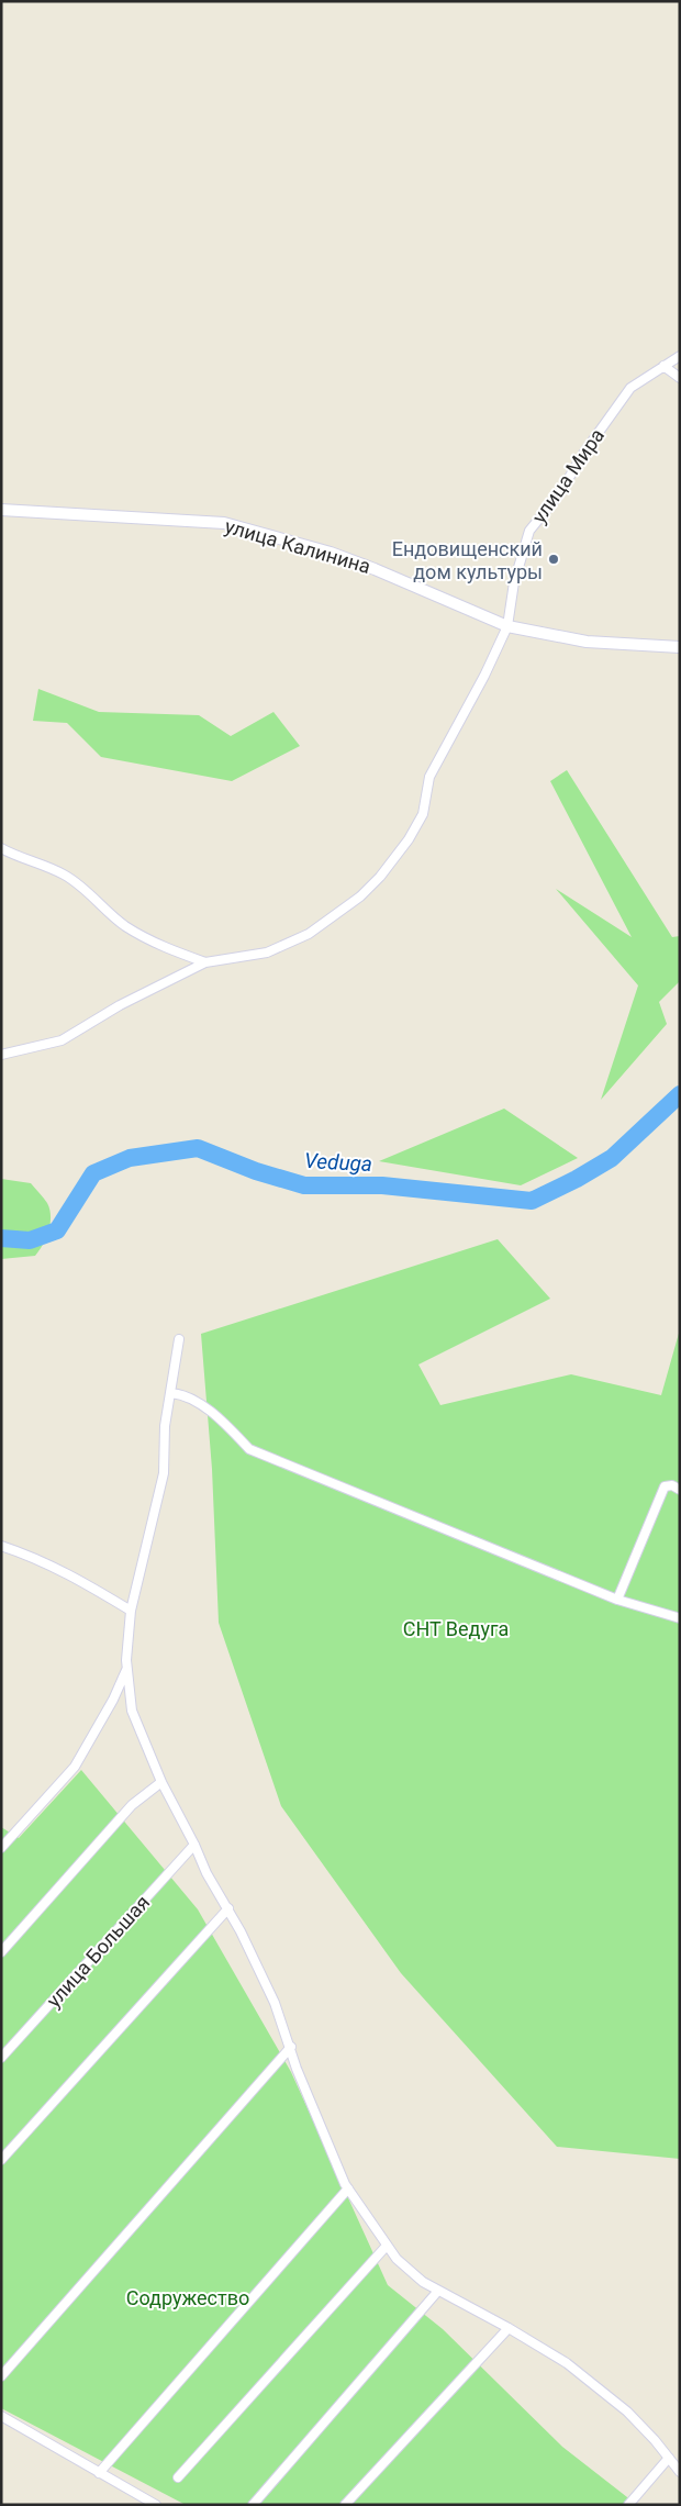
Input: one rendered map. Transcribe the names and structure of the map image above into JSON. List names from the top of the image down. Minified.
{"streets":{"street":["улица Мира","улица Калинина","улица Большая"]},"crossings":[["улица Мира","улица Калинина"]],"water":["Veduga"],"parks":["СНТ Ведуга","Содружество"],"places":["Ендовищенский дом культуры"]}
